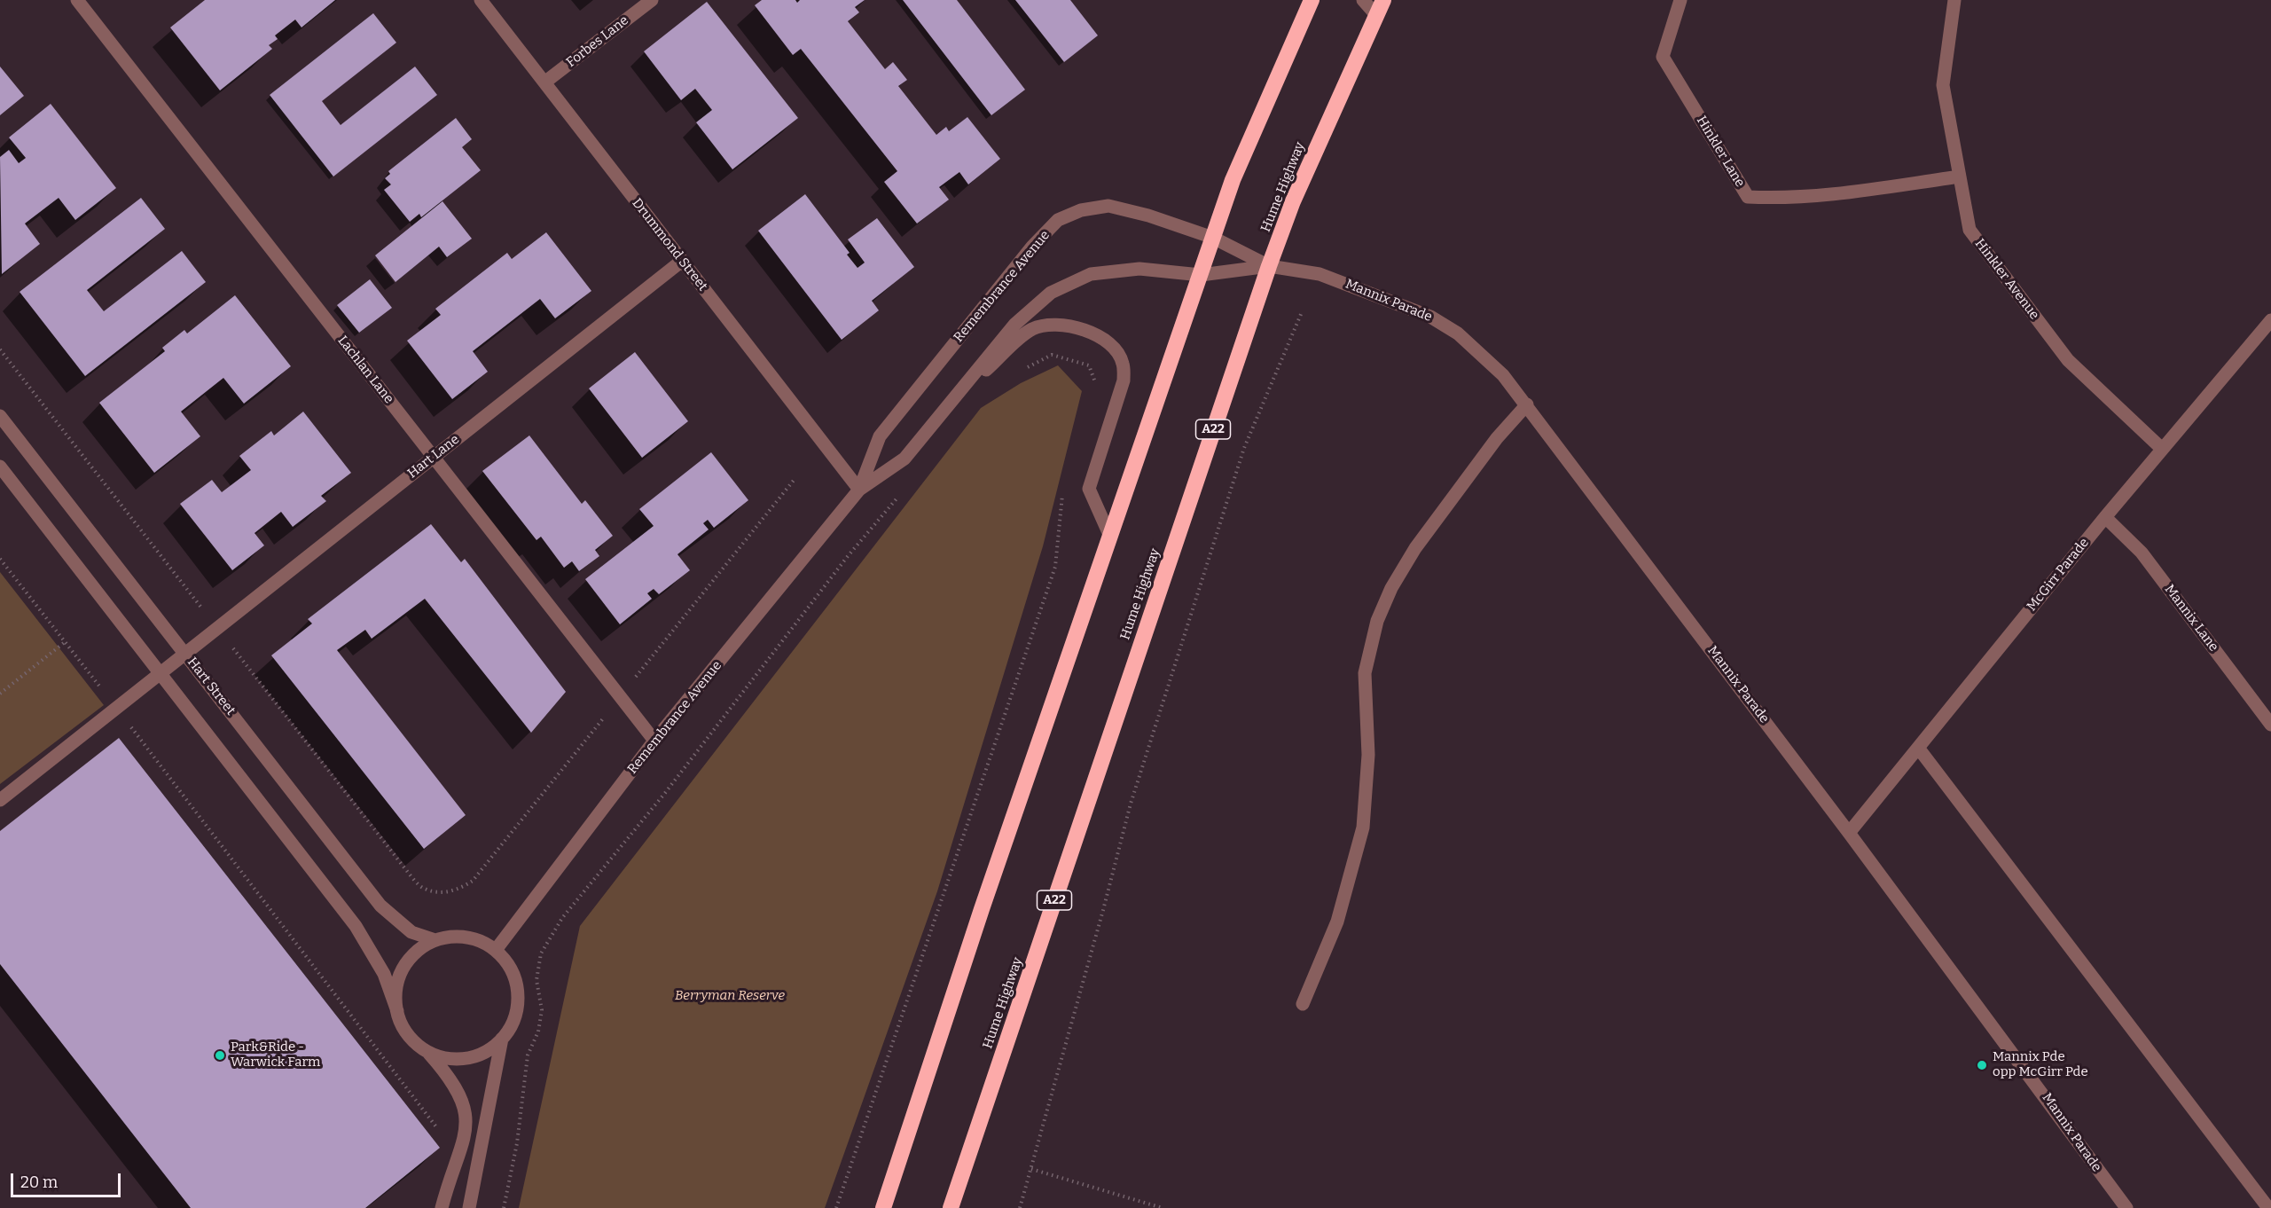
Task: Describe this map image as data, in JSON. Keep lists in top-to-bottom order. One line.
{"streets":{"highway":["Hume Highway","A22"],"street":["Forbes Lane","Hinkler Lane","Drummond Street","Hinkler Avenue","Remembrance Avenue","Mannix Parade","Lachlan Lane","Hart Lane","McGirr Parade","Mannix Lane","Hart Street"]},"crossings":[["Forbes Lane","Drummond Street"],["Hinkler Lane","Hinkler Avenue"],["Hume Highway","Mannix Parade"],["Drummond Street","Remembrance Avenue"],["Drummond Street","Hart Lane"],["Hinkler Avenue","McGirr Parade"],["Remembrance Avenue","Mannix Parade"],["Remembrance Avenue","Lachlan Lane"],["Remembrance Avenue","Hart Street"],["Mannix Parade","McGirr Parade"],["Lachlan Lane","Hart Lane"],["Hart Lane","Hart Street"],["McGirr Parade","Mannix Lane"]],"parks":["Berryman Reserve"],"places":["Park&Ride - Warwick Farm","Mannix Pde opp McGirr Pde"],"scale_bar":"20 m"}
